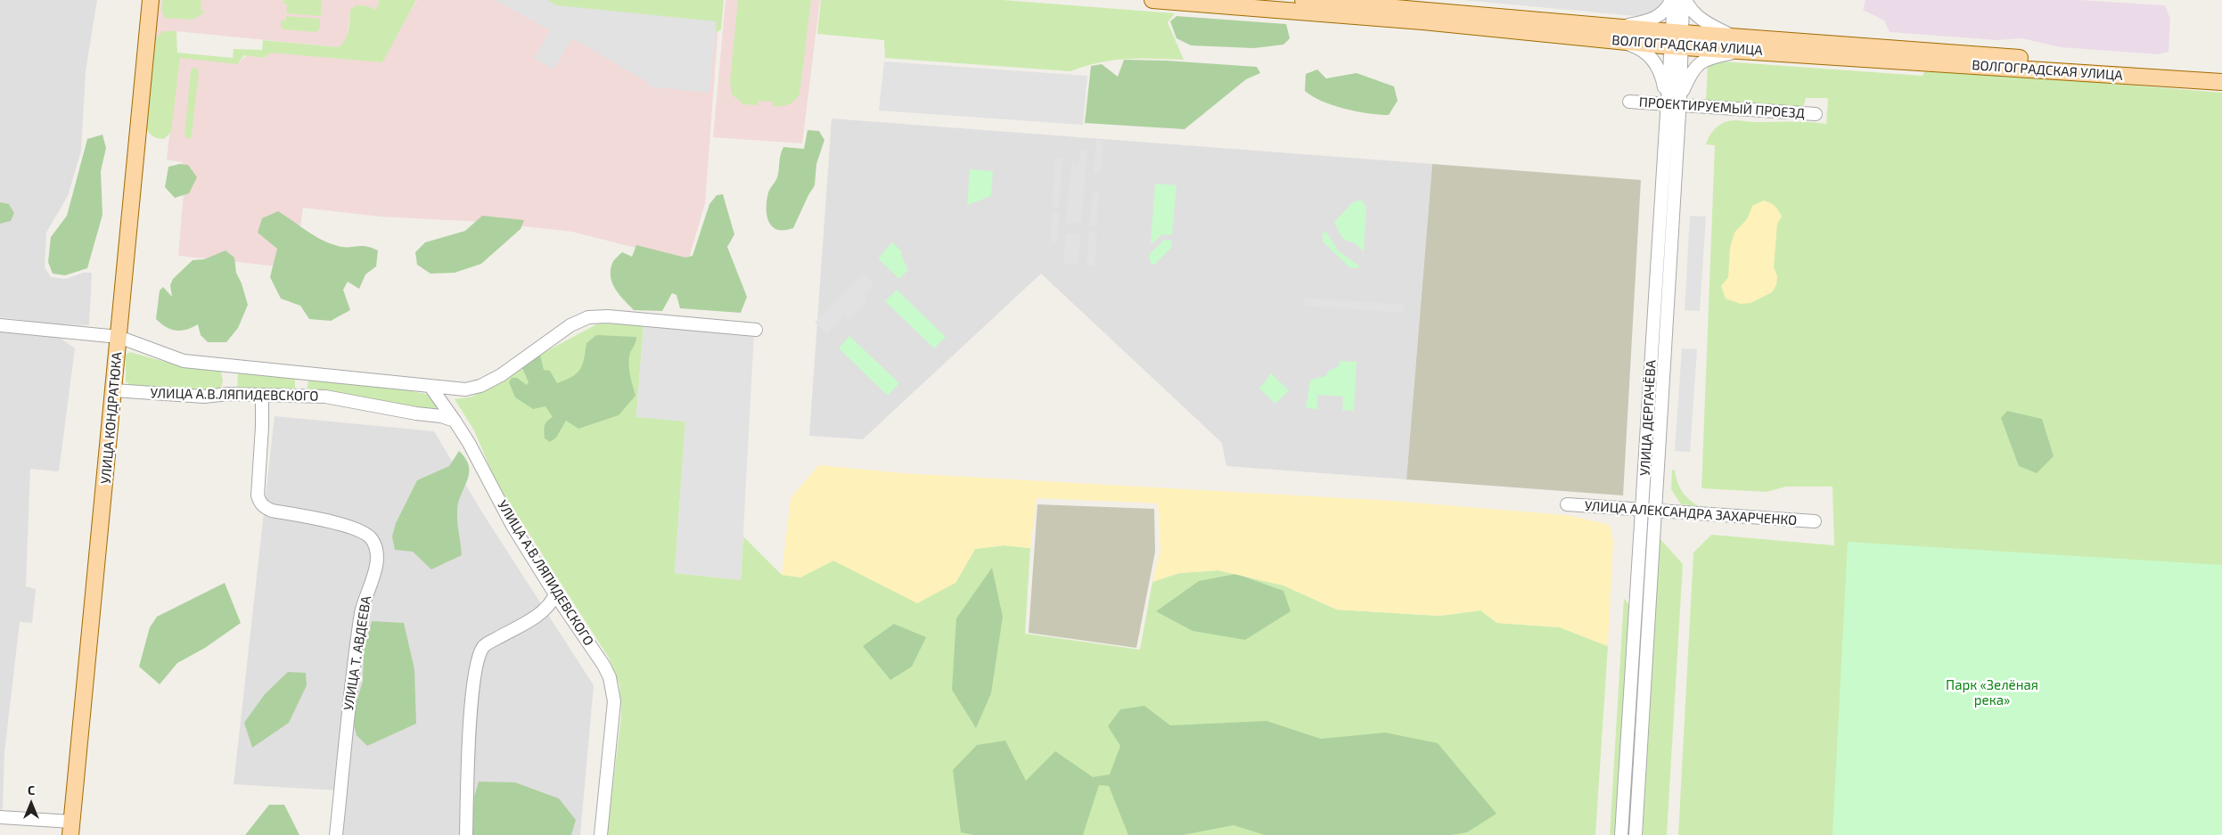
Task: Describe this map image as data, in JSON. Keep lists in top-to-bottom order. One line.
{"streets":{"main road":["ВОЛГОГРАДСКАЯ УЛИЦА","УЛИЦА КОНДРАТЮКА"],"street":["ПРОЕКТИРУЕМЫЙ ПРОЕЗД","УЛИЦА А.В.ЛЯПИДЕВСКОГО","УЛИЦА ДЕРГАЧЁВА","УЛИЦА АЛЕКСАНДРА ЗАХАРЧЕНКО","УЛИЦА Т. АВДЕЕВА"]},"crossings":[["ВОЛГОГРАДСКАЯ УЛИЦА","УЛИЦА ДЕРГАЧЁВА"],["ПРОЕКТИРУЕМЫЙ ПРОЕЗД","УЛИЦА ДЕРГАЧЁВА"],["УЛИЦА А.В.ЛЯПИДЕВСКОГО","УЛИЦА КОНДРАТЮКА"],["УЛИЦА А.В.ЛЯПИДЕВСКОГО","УЛИЦА Т. АВДЕЕВА"],["УЛИЦА ДЕРГАЧЁВА","УЛИЦА АЛЕКСАНДРА ЗАХАРЧЕНКО"]],"parks":["Парк «Зелёная река»"],"north":"top"}
